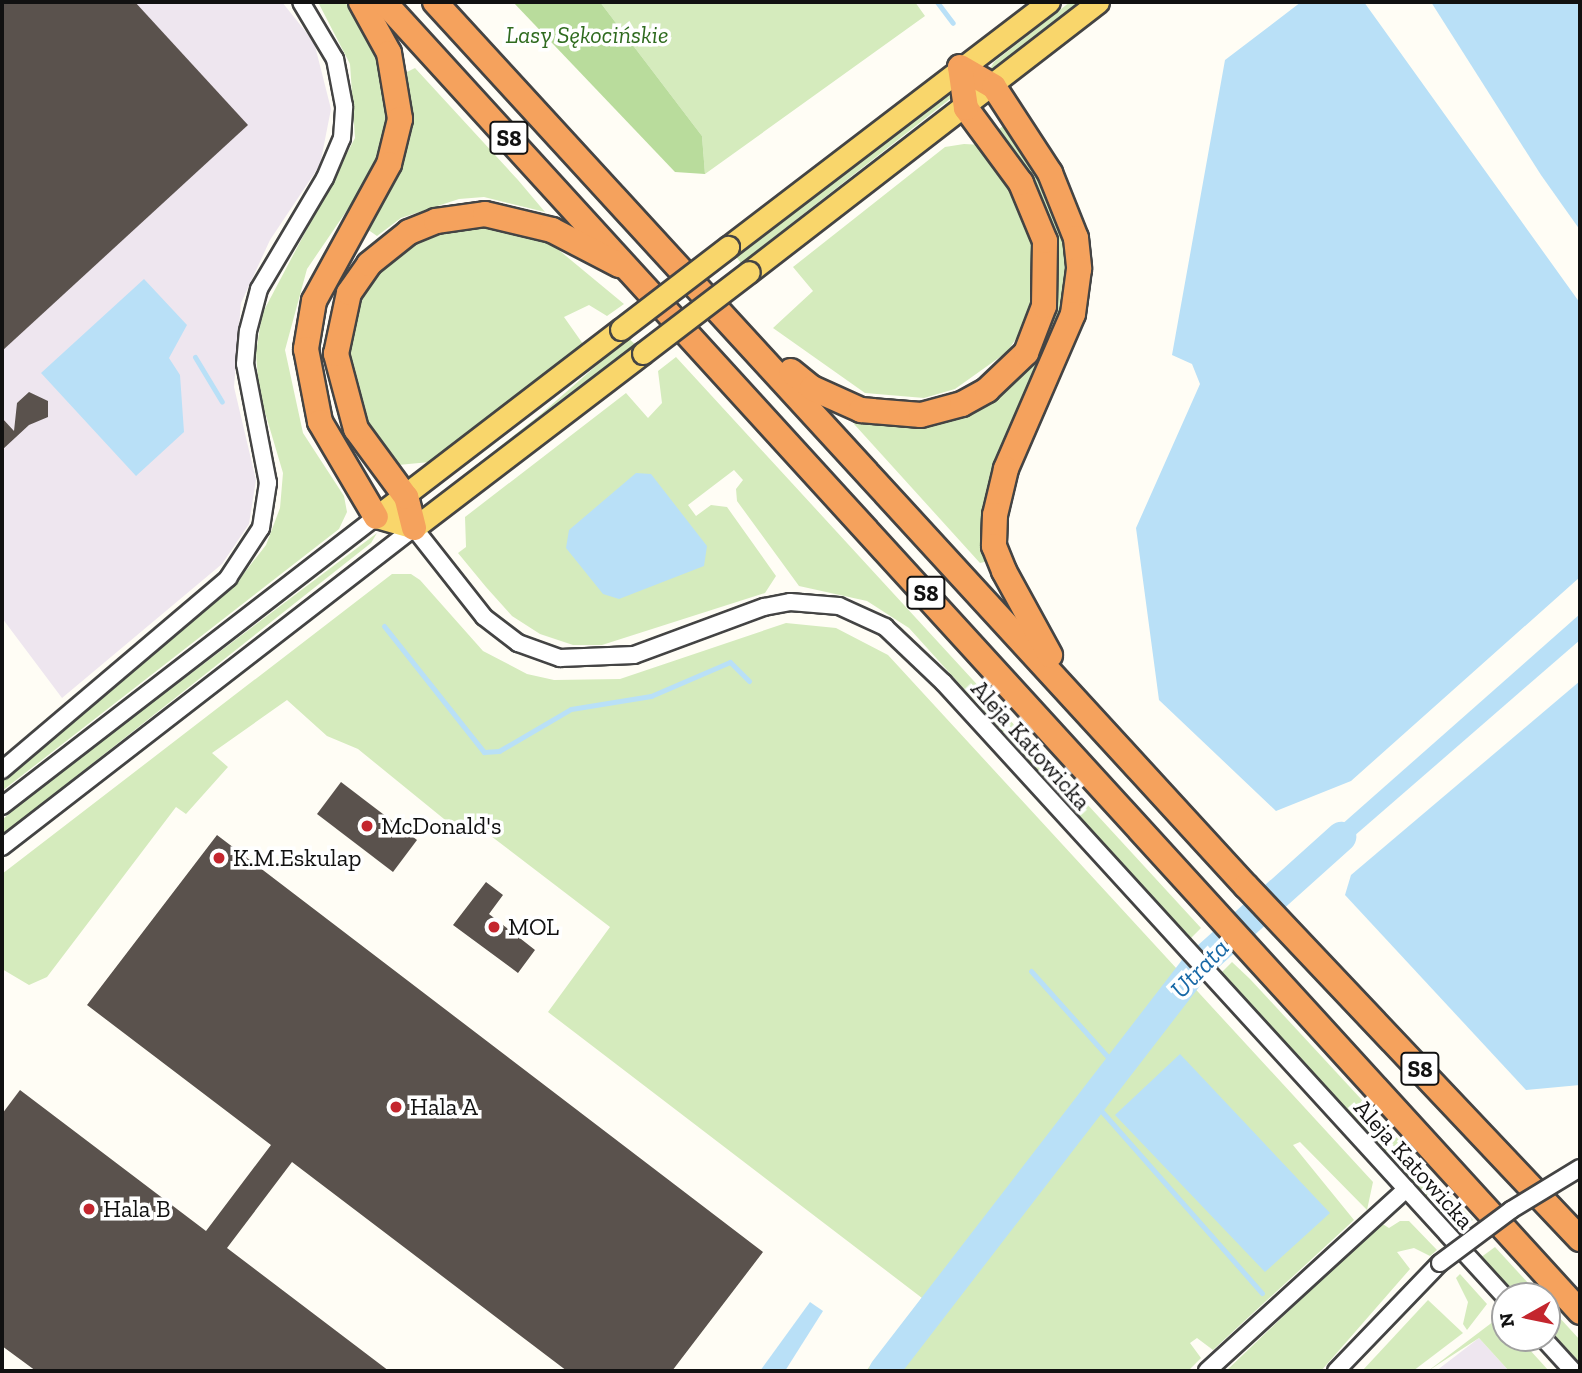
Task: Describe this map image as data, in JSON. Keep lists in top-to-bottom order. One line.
{"streets":{"highway":["S8"],"street":["Aleja Katowicka"]},"water":["Utrata"],"parks":["Lasy Sękocińskie"],"places":["McDonald's","K.M.Eskulap","MOL","Hala A","Hala B"],"north":"left"}
